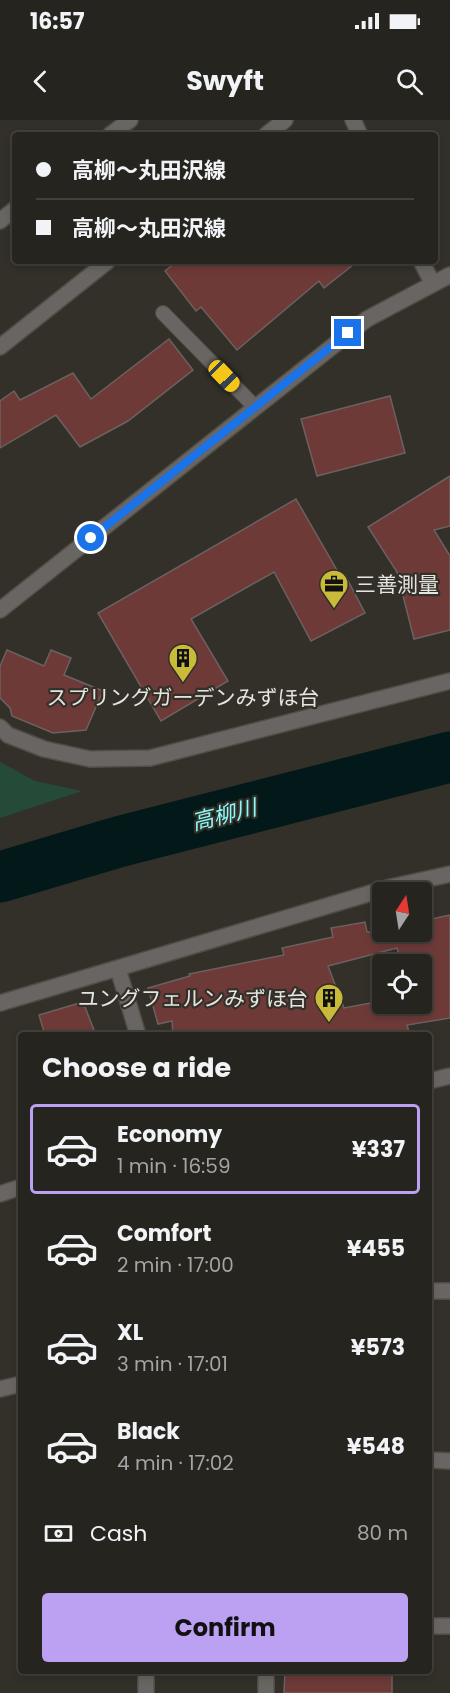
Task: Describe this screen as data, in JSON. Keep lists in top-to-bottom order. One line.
{"water":["高柳川"],"places":{"office":["三善測量"],"building":["スプリングガーデンみずほ台","ユングフェルンみずほ台"]},"north":"top","page":{"status":"16:57","header":"Swyft","banner":["高柳～丸田沢線","高柳～丸田沢線"],"heading":"Choose a ride","list":[{"name":"Economy","note":"1 min · 16:59","value":"¥337"},{"name":"Comfort","note":"2 min · 17:00","value":"¥455"},{"name":"XL","note":"3 min · 17:01","value":"¥573"},{"name":"Black","note":"4 min · 17:02","value":"¥548"}],"pay":["Cash","80 m"],"buttons":"Confirm"}}
